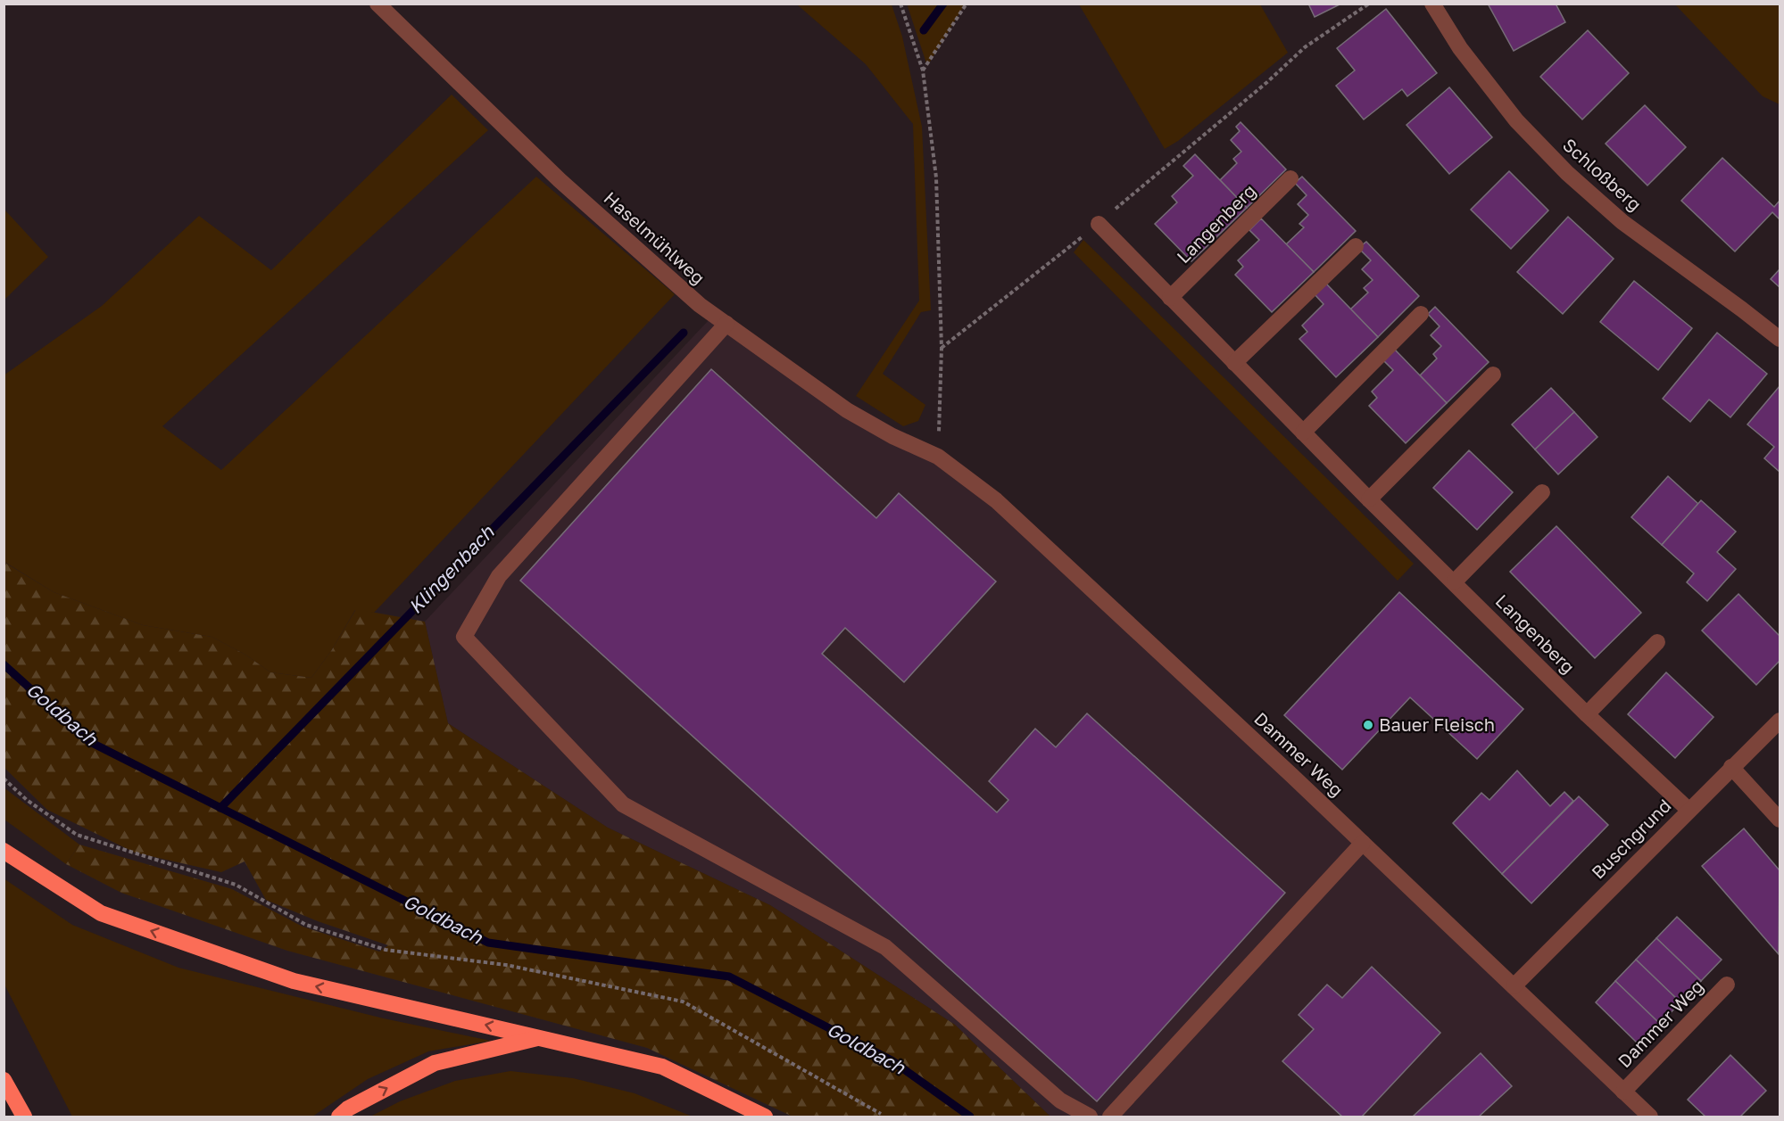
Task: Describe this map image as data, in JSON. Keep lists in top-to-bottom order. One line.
{"streets":{"street":["Schloßberg","Langenberg","Haselmühlweg","Dammer Weg","Buschgrund"]},"crossings":[["Langenberg","Buschgrund"],["Haselmühlweg","Dammer Weg"],["Dammer Weg","Buschgrund"]],"water":["Klingenbach","Goldbach"],"places":["Bauer Fleisch"]}
